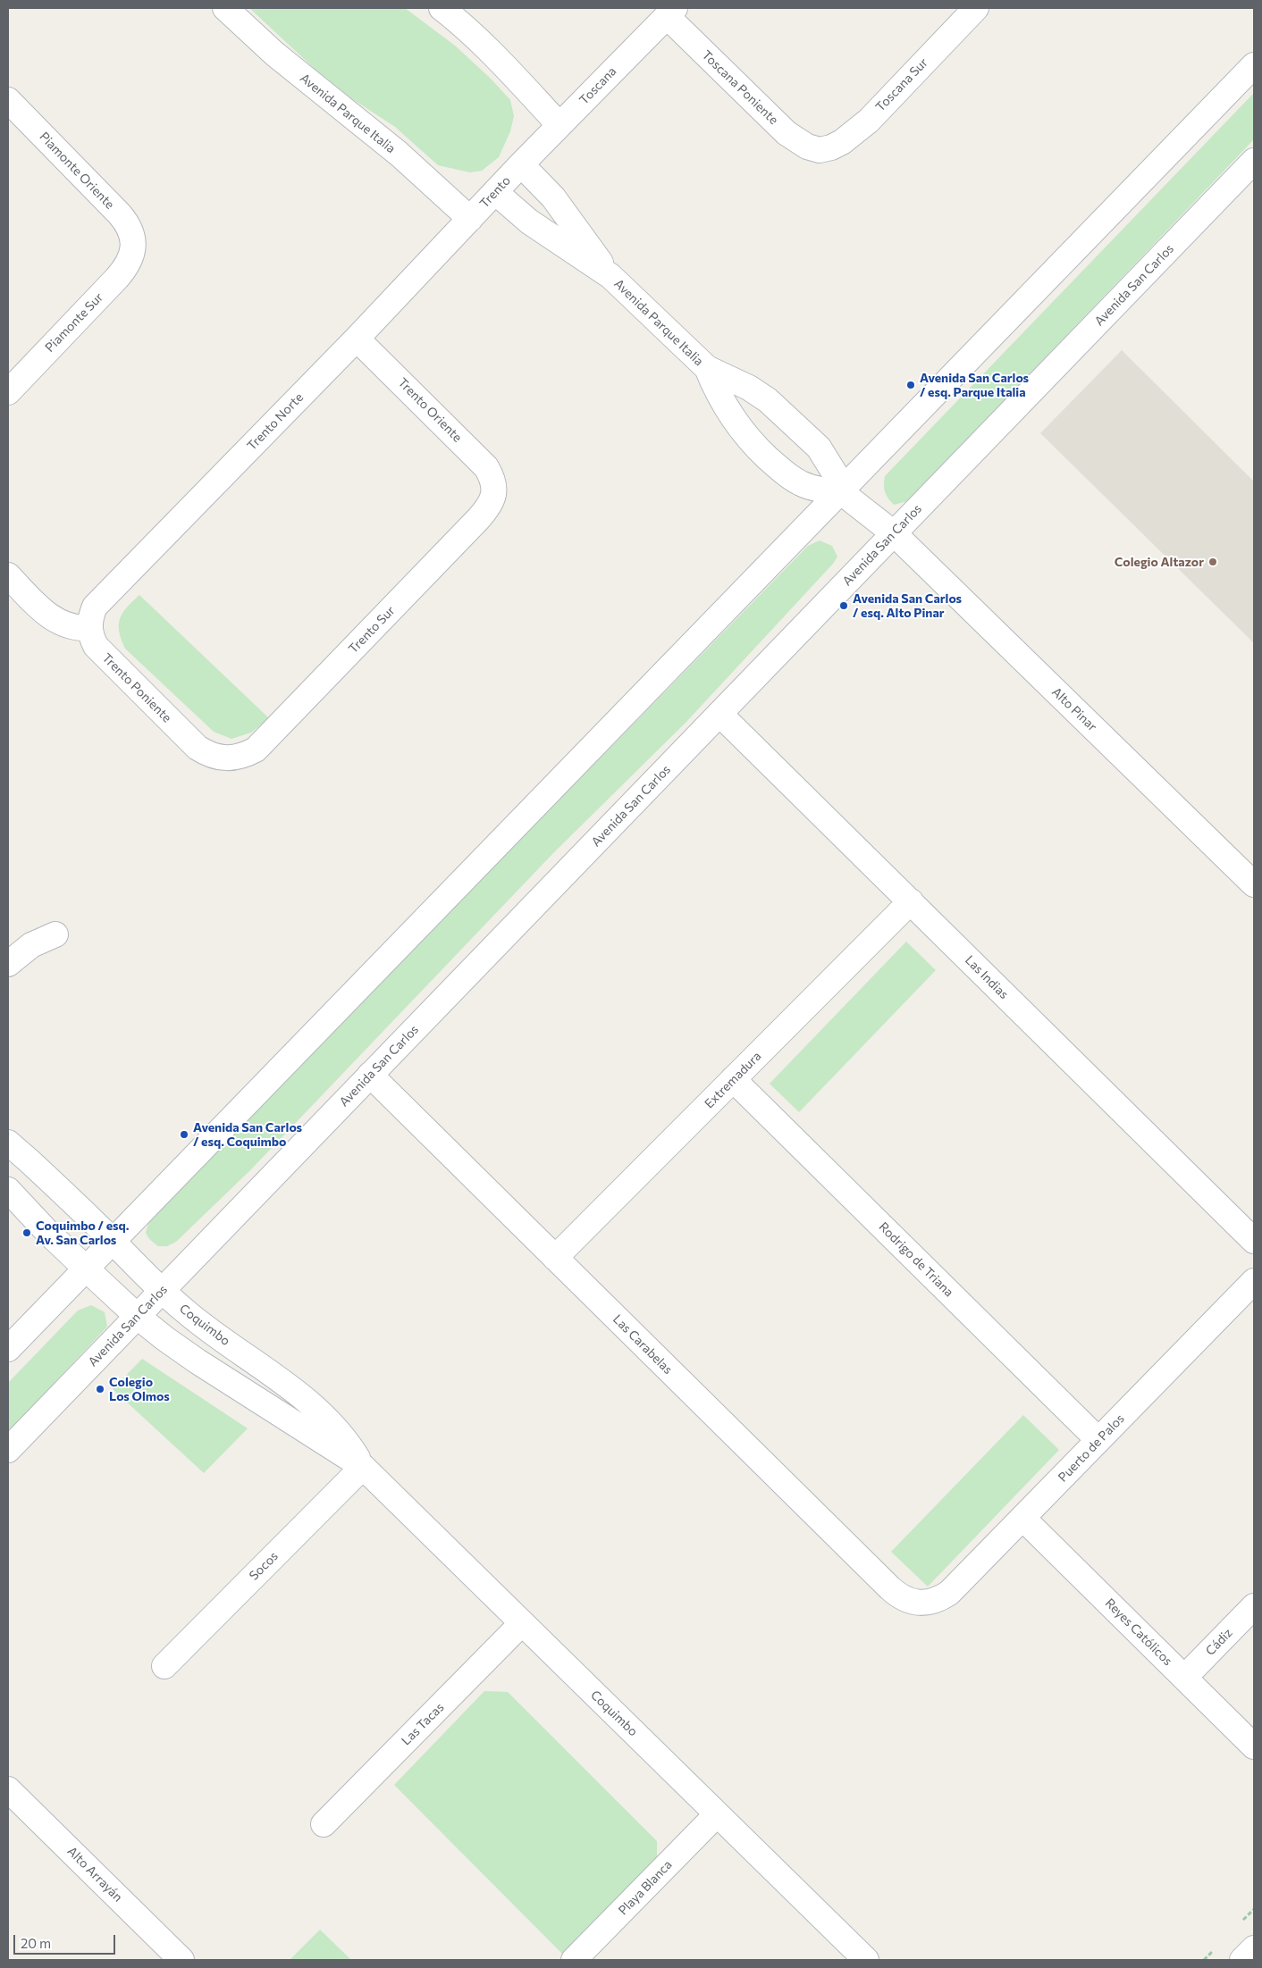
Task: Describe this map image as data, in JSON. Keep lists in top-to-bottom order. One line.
{"streets":{"street":["Toscana Sur","Toscana","Toscana Poniente","Avenida Parque Italia","Piamonte Oriente","Trento","Avenida San Carlos","Piamonte Sur","Trento Oriente","Trento Norte","Trento Sur","Trento Poniente","Alto Pinar","Las Indias","Extremadura","Rodrigo de Triana","Coquimbo","Las Carabelas","Puerto de Palos","Socos","Reyes Católicos","Cádiz","Las Tacas","Alto Arrayán","Playa Blanca"]},"crossings":[["Toscana Sur","Toscana Poniente"],["Toscana","Toscana Poniente"],["Toscana","Avenida Parque Italia"],["Toscana","Trento"],["Avenida Parque Italia","Trento"],["Avenida Parque Italia","Trento Norte"],["Piamonte Oriente","Piamonte Sur"],["Trento","Trento Norte"],["Avenida San Carlos","Alto Pinar"],["Avenida San Carlos","Las Indias"],["Avenida San Carlos","Coquimbo"],["Avenida San Carlos","Las Carabelas"],["Trento Oriente","Trento Norte"],["Trento Oriente","Trento Sur"],["Trento Norte","Trento Poniente"],["Trento Sur","Trento Poniente"],["Las Indias","Extremadura"],["Extremadura","Rodrigo de Triana"],["Extremadura","Las Carabelas"],["Rodrigo de Triana","Puerto de Palos"],["Coquimbo","Socos"],["Coquimbo","Las Tacas"],["Coquimbo","Playa Blanca"],["Las Carabelas","Puerto de Palos"],["Puerto de Palos","Reyes Católicos"],["Reyes Católicos","Cádiz"]],"places":["Avenida San Carlos / esq. Parque Italia","Colegio Altazor","Avenida San Carlos / esq. Alto Pinar","Avenida San Carlos / esq. Coquimbo","Coquimbo / esq. Av. San Carlos","Colegio Los Olmos"],"scale_bar":"20 m"}
